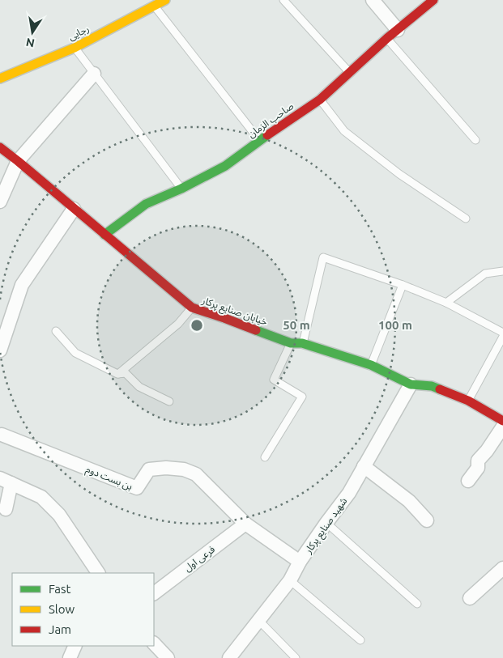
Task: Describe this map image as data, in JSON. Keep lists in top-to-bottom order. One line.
{"streets":{"street":["رجایی","صاحب الزمان","خیابان صنایع پرکار","بن بست دوم","شهید صنایع پرکار","فرعی اول"]},"crossings":[["صاحب الزمان","خیابان صنایع پرکار"],["خیابان صنایع پرکار","شهید صنایع پرکار"],["بن بست دوم","شهید صنایع پرکار"],["بن بست دوم","فرعی اول"]],"legend":["Fast","Slow","Jam"],"north":"bottom","rings":["50 m","100 m"]}
